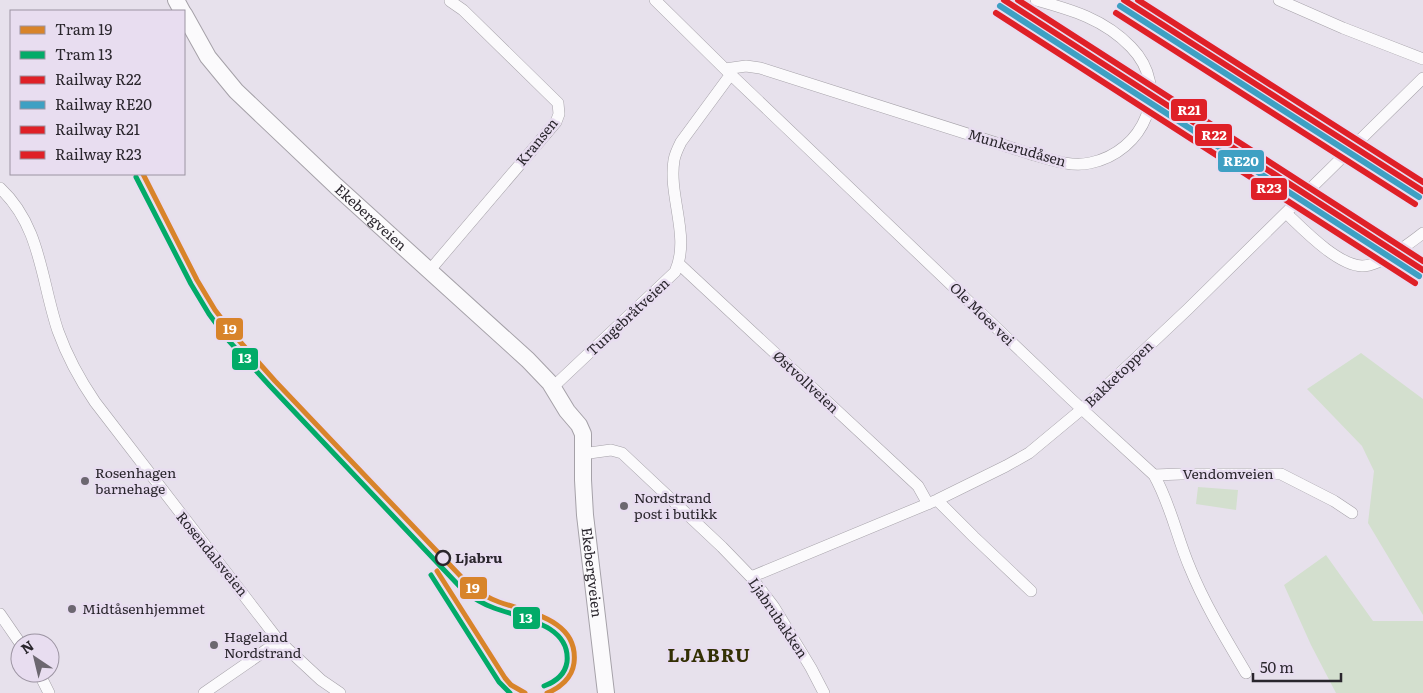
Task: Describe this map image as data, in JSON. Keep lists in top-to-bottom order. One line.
{"streets":{"main road":["Ekebergveien"],"street":["Kransen","Munkerudåsen","Ole Moes vei","Tungebråtveien","Bakketoppen","Østvollveien","Vendomveien","Rosendalsveien","Ljabrubakken"]},"crossings":[["Kransen","Ekebergveien"],["Munkerudåsen","Ole Moes vei"],["Ekebergveien","Tungebråtveien"],["Ekebergveien","Ljabrubakken"],["Ole Moes vei","Bakketoppen"],["Ole Moes vei","Vendomveien"],["Tungebråtveien","Østvollveien"],["Bakketoppen","Østvollveien"],["Bakketoppen","Ljabrubakken"]],"districts":["LJABRU"],"places":["Rosenhagen barnehage","Nordstrand post i butikk","Ljabru","Midtåsenhjemmet","Hageland Nordstrand"],"lines":["rail line R22","rail line R21","rail line RE20","rail line R23","tram line 19","tram line 13"],"legend":["Tram 19","Tram 13","Railway R22","Railway RE20","Railway R21","Railway R23"],"scale_bar":"50 m","north":"top left"}
